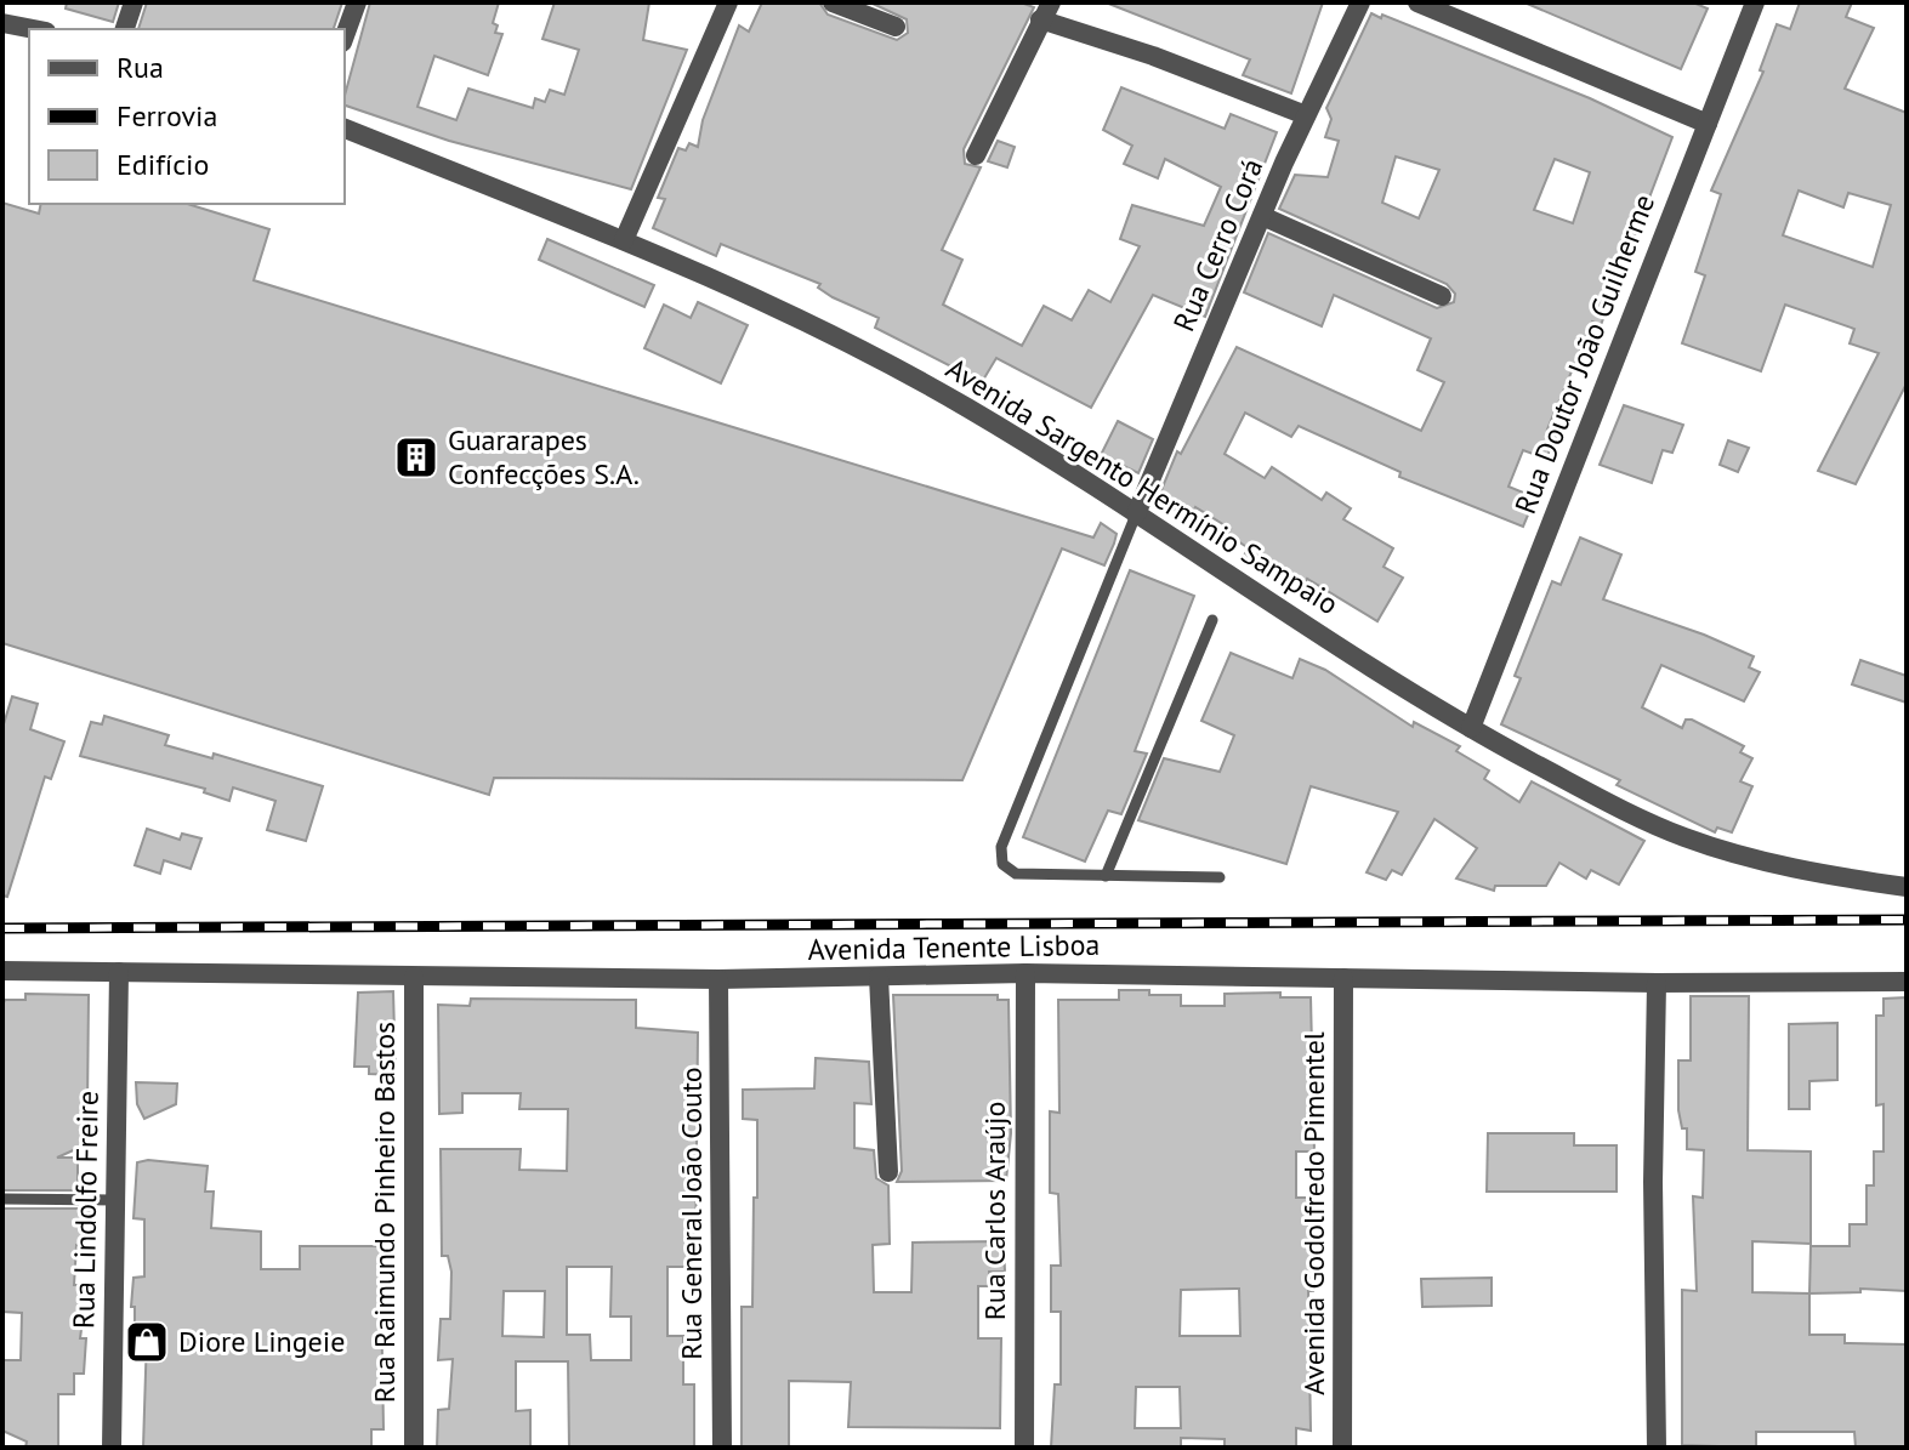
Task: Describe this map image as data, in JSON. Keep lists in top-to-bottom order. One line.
{"streets":{"street":["Rua Cerro Corá","Rua Doutor João Guilherme","Avenida Sargento Hermínio Sampaio","Avenida Tenente Lisboa","Rua Lindolfo Freire","Rua Carlos Araújo","Rua Raimundo Pinheiro Bastos","Rua General João Couto","Avenida Godolfredo Pimentel"]},"crossings":[["Rua Cerro Corá","Avenida Sargento Hermínio Sampaio"],["Rua Doutor João Guilherme","Avenida Sargento Hermínio Sampaio"],["Avenida Tenente Lisboa","Rua Lindolfo Freire"],["Avenida Tenente Lisboa","Rua Carlos Araújo"],["Avenida Tenente Lisboa","Rua Raimundo Pinheiro Bastos"],["Avenida Tenente Lisboa","Rua General João Couto"],["Avenida Tenente Lisboa","Avenida Godolfredo Pimentel"]],"places":{"building":["Guararapes Confecções S.A."],"shop":["Diore Lingeie"]},"legend":["Rua","Ferrovia","Edifício"]}
